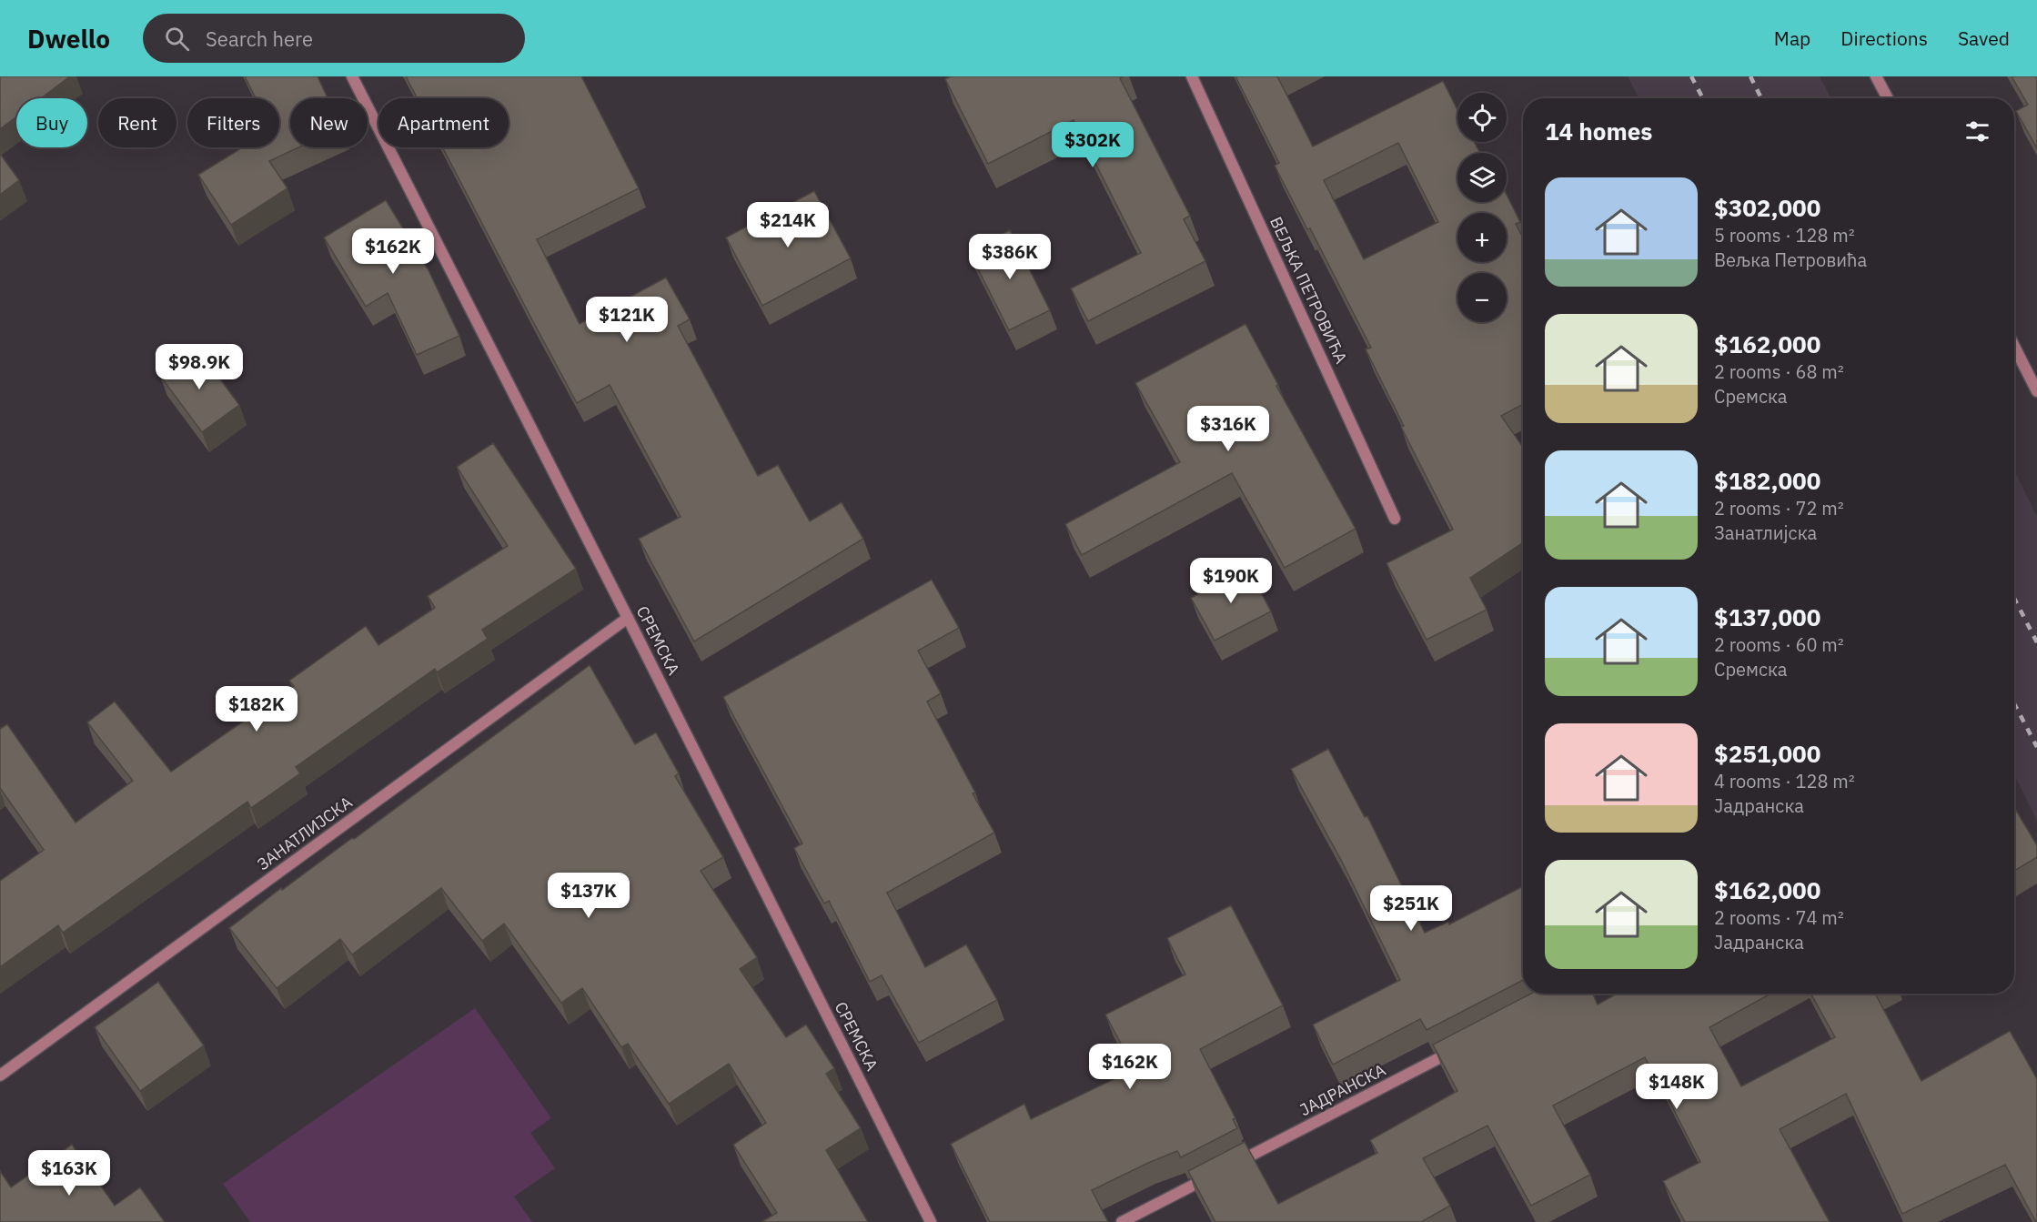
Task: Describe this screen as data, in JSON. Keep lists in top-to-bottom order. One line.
{"streets":{"street":["ВЕЉКА ПЕТРОВИЋА","СРЕМСКА","ЗАНАТЛИЈСКА","ЈАДРАНСКА"]},"crossings":[["СРЕМСКА","ЗАНАТЛИЈСКА"]],"page":{"header":"Dwello","search":"Search here","nav":["Map","Directions","Saved"],"map_buttons":["+","−"],"chip":["Buy","Rent","Filters","New","Apartment"],"heading":"14 homes","price":["$302K","$214K","$162K","$386K","$121K","$98.9K","$316K","$190K","$182K","$137K","$251K","$162K","$148K","$163K"],"list":[{"name":"$302,000","note":"5 rooms · 128 m² · Вељка Петровића"},{"name":"$162,000","note":"2 rooms · 68 m² · Сремска"},{"name":"$182,000","note":"2 rooms · 72 m² · Занатлијска"},{"name":"$137,000","note":"2 rooms · 60 m² · Сремска"},{"name":"$251,000","note":"4 rooms · 128 m² · Јадранска"},{"name":"$162,000","note":"2 rooms · 74 m² · Јадранска"}]}}
